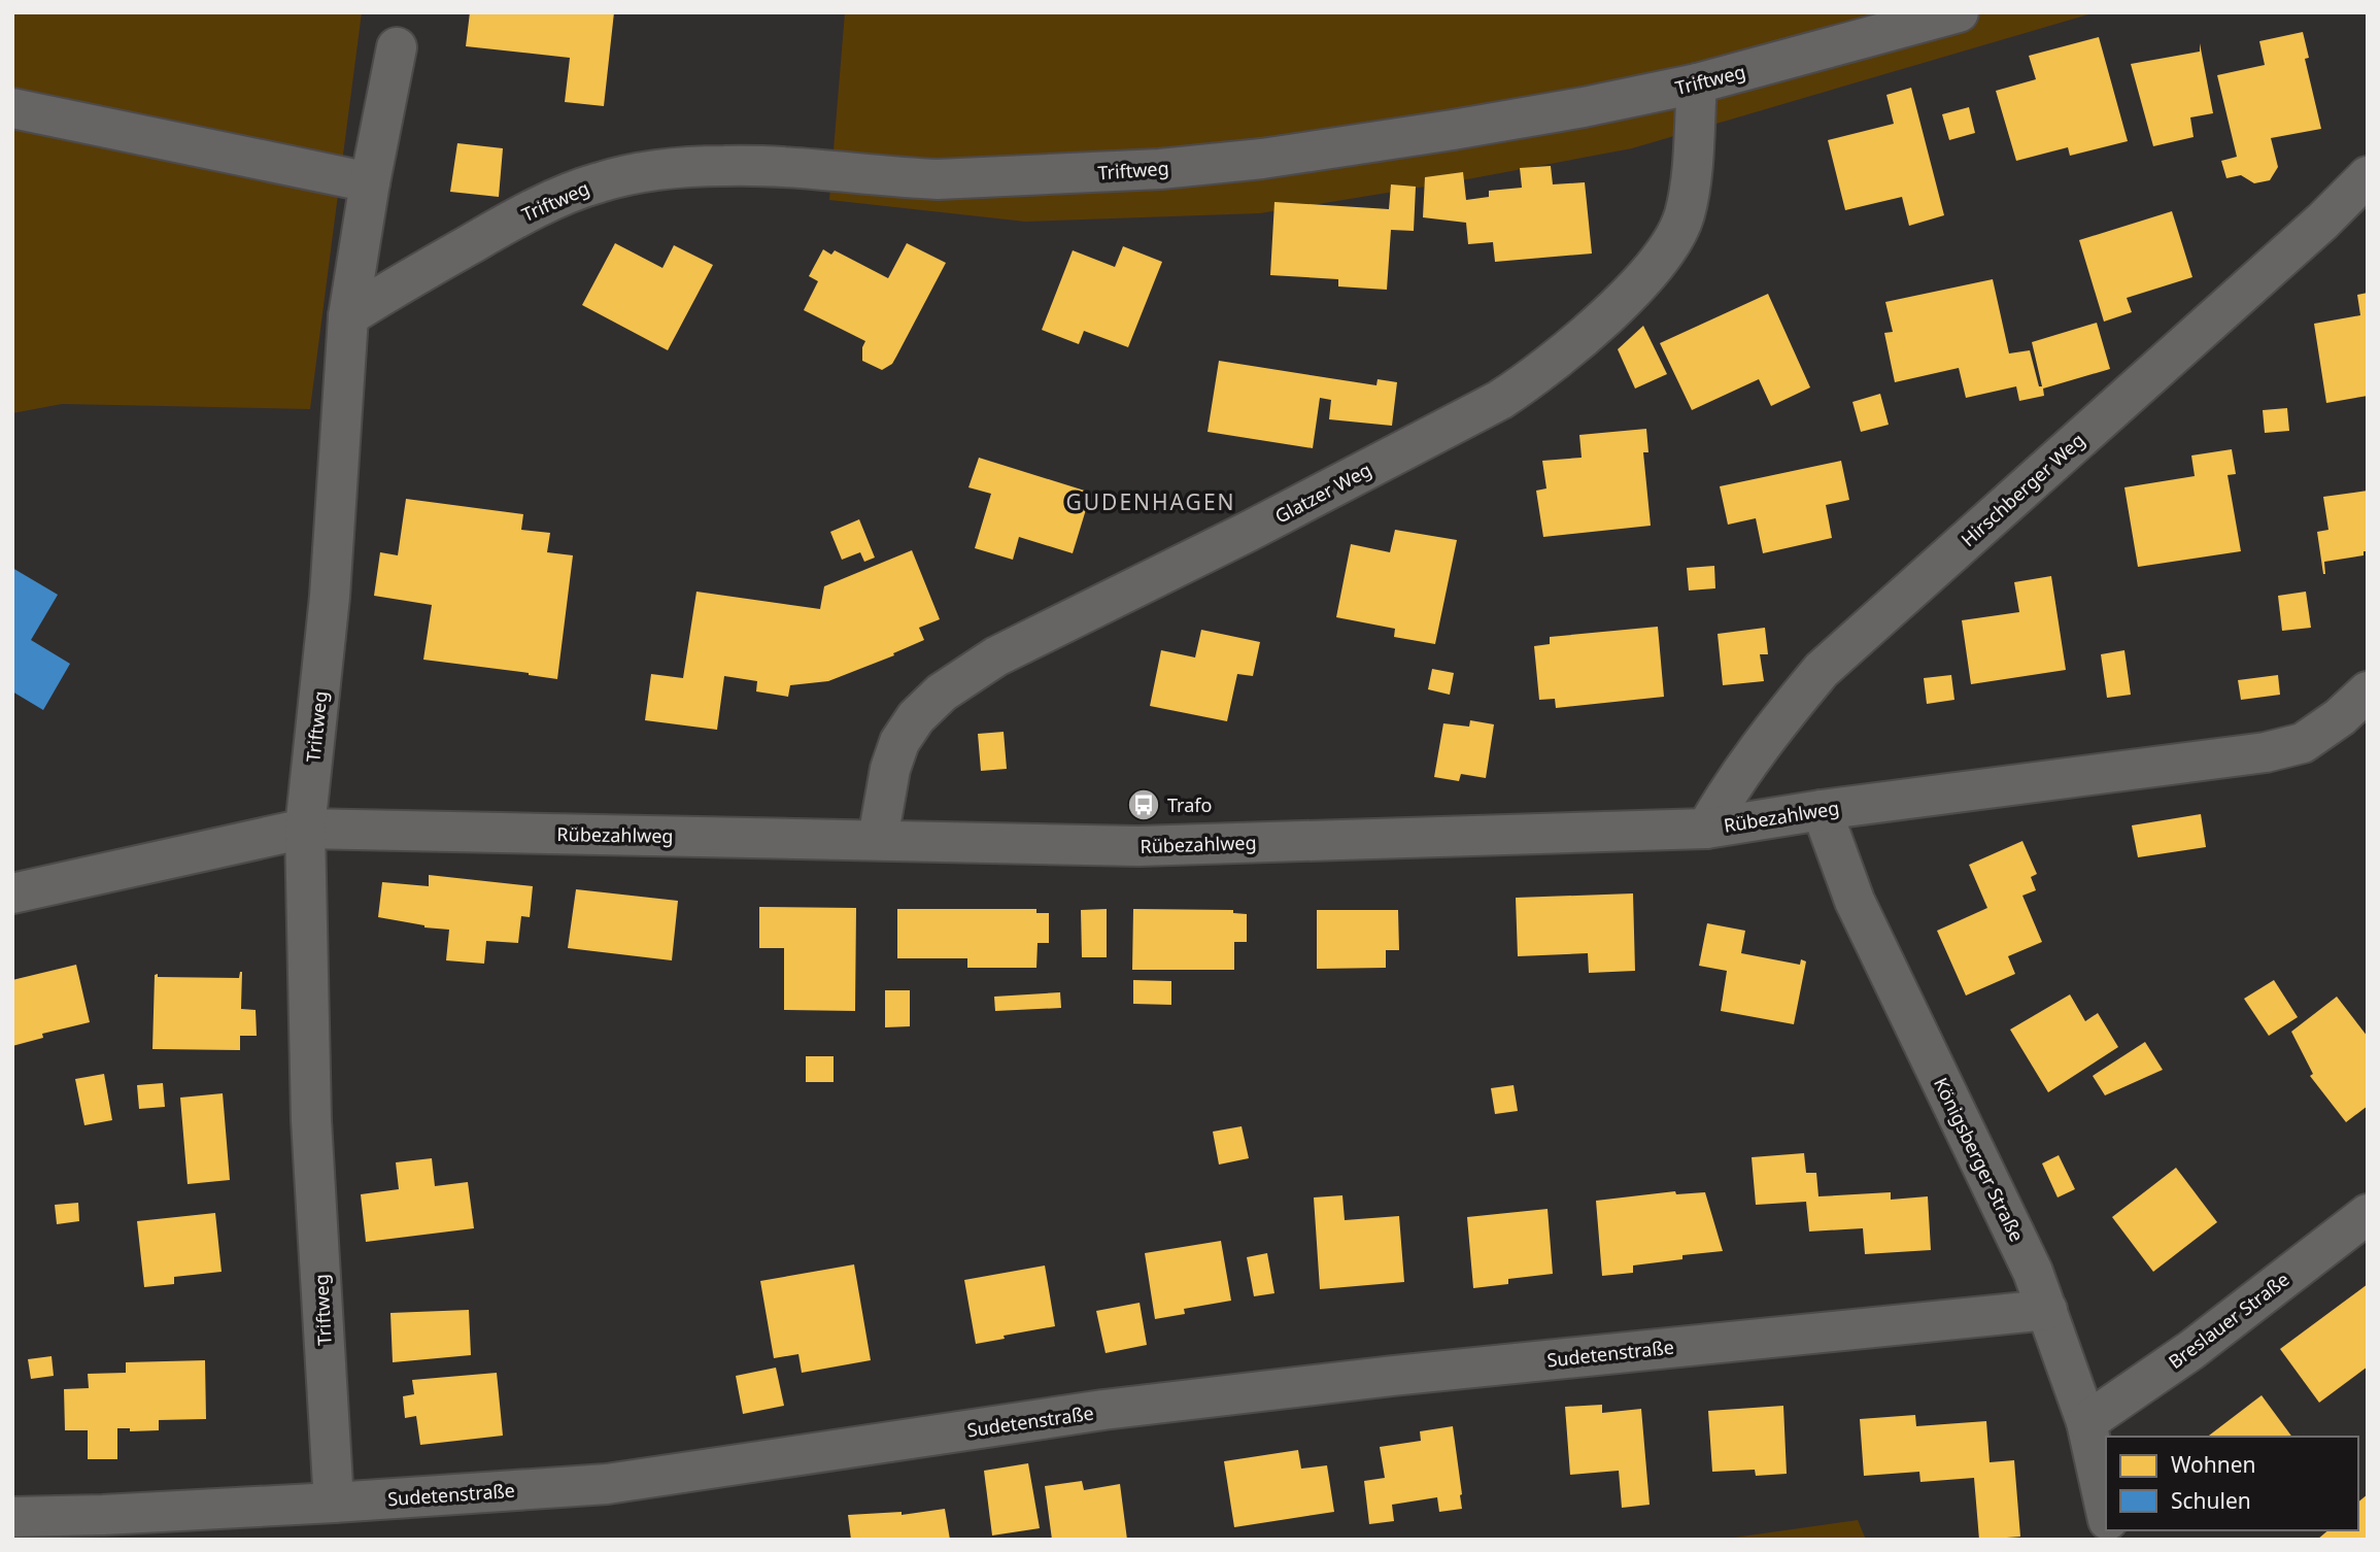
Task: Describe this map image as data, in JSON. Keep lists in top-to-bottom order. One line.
{"streets":{"street":["Triftweg","Hirschberger Weg","Glatzer Weg","Rübezahlweg","Königsberger Straße","Breslauer Straße","Sudetenstraße"]},"crossings":[["Triftweg","Glatzer Weg"],["Triftweg","Rübezahlweg"],["Triftweg","Sudetenstraße"],["Hirschberger Weg","Rübezahlweg"],["Glatzer Weg","Rübezahlweg"],["Rübezahlweg","Königsberger Straße"],["Königsberger Straße","Breslauer Straße"],["Königsberger Straße","Sudetenstraße"]],"districts":["GUDENHAGEN"],"places":{"bus stop":["Trafo"]},"legend":["Wohnen","Schulen"]}
